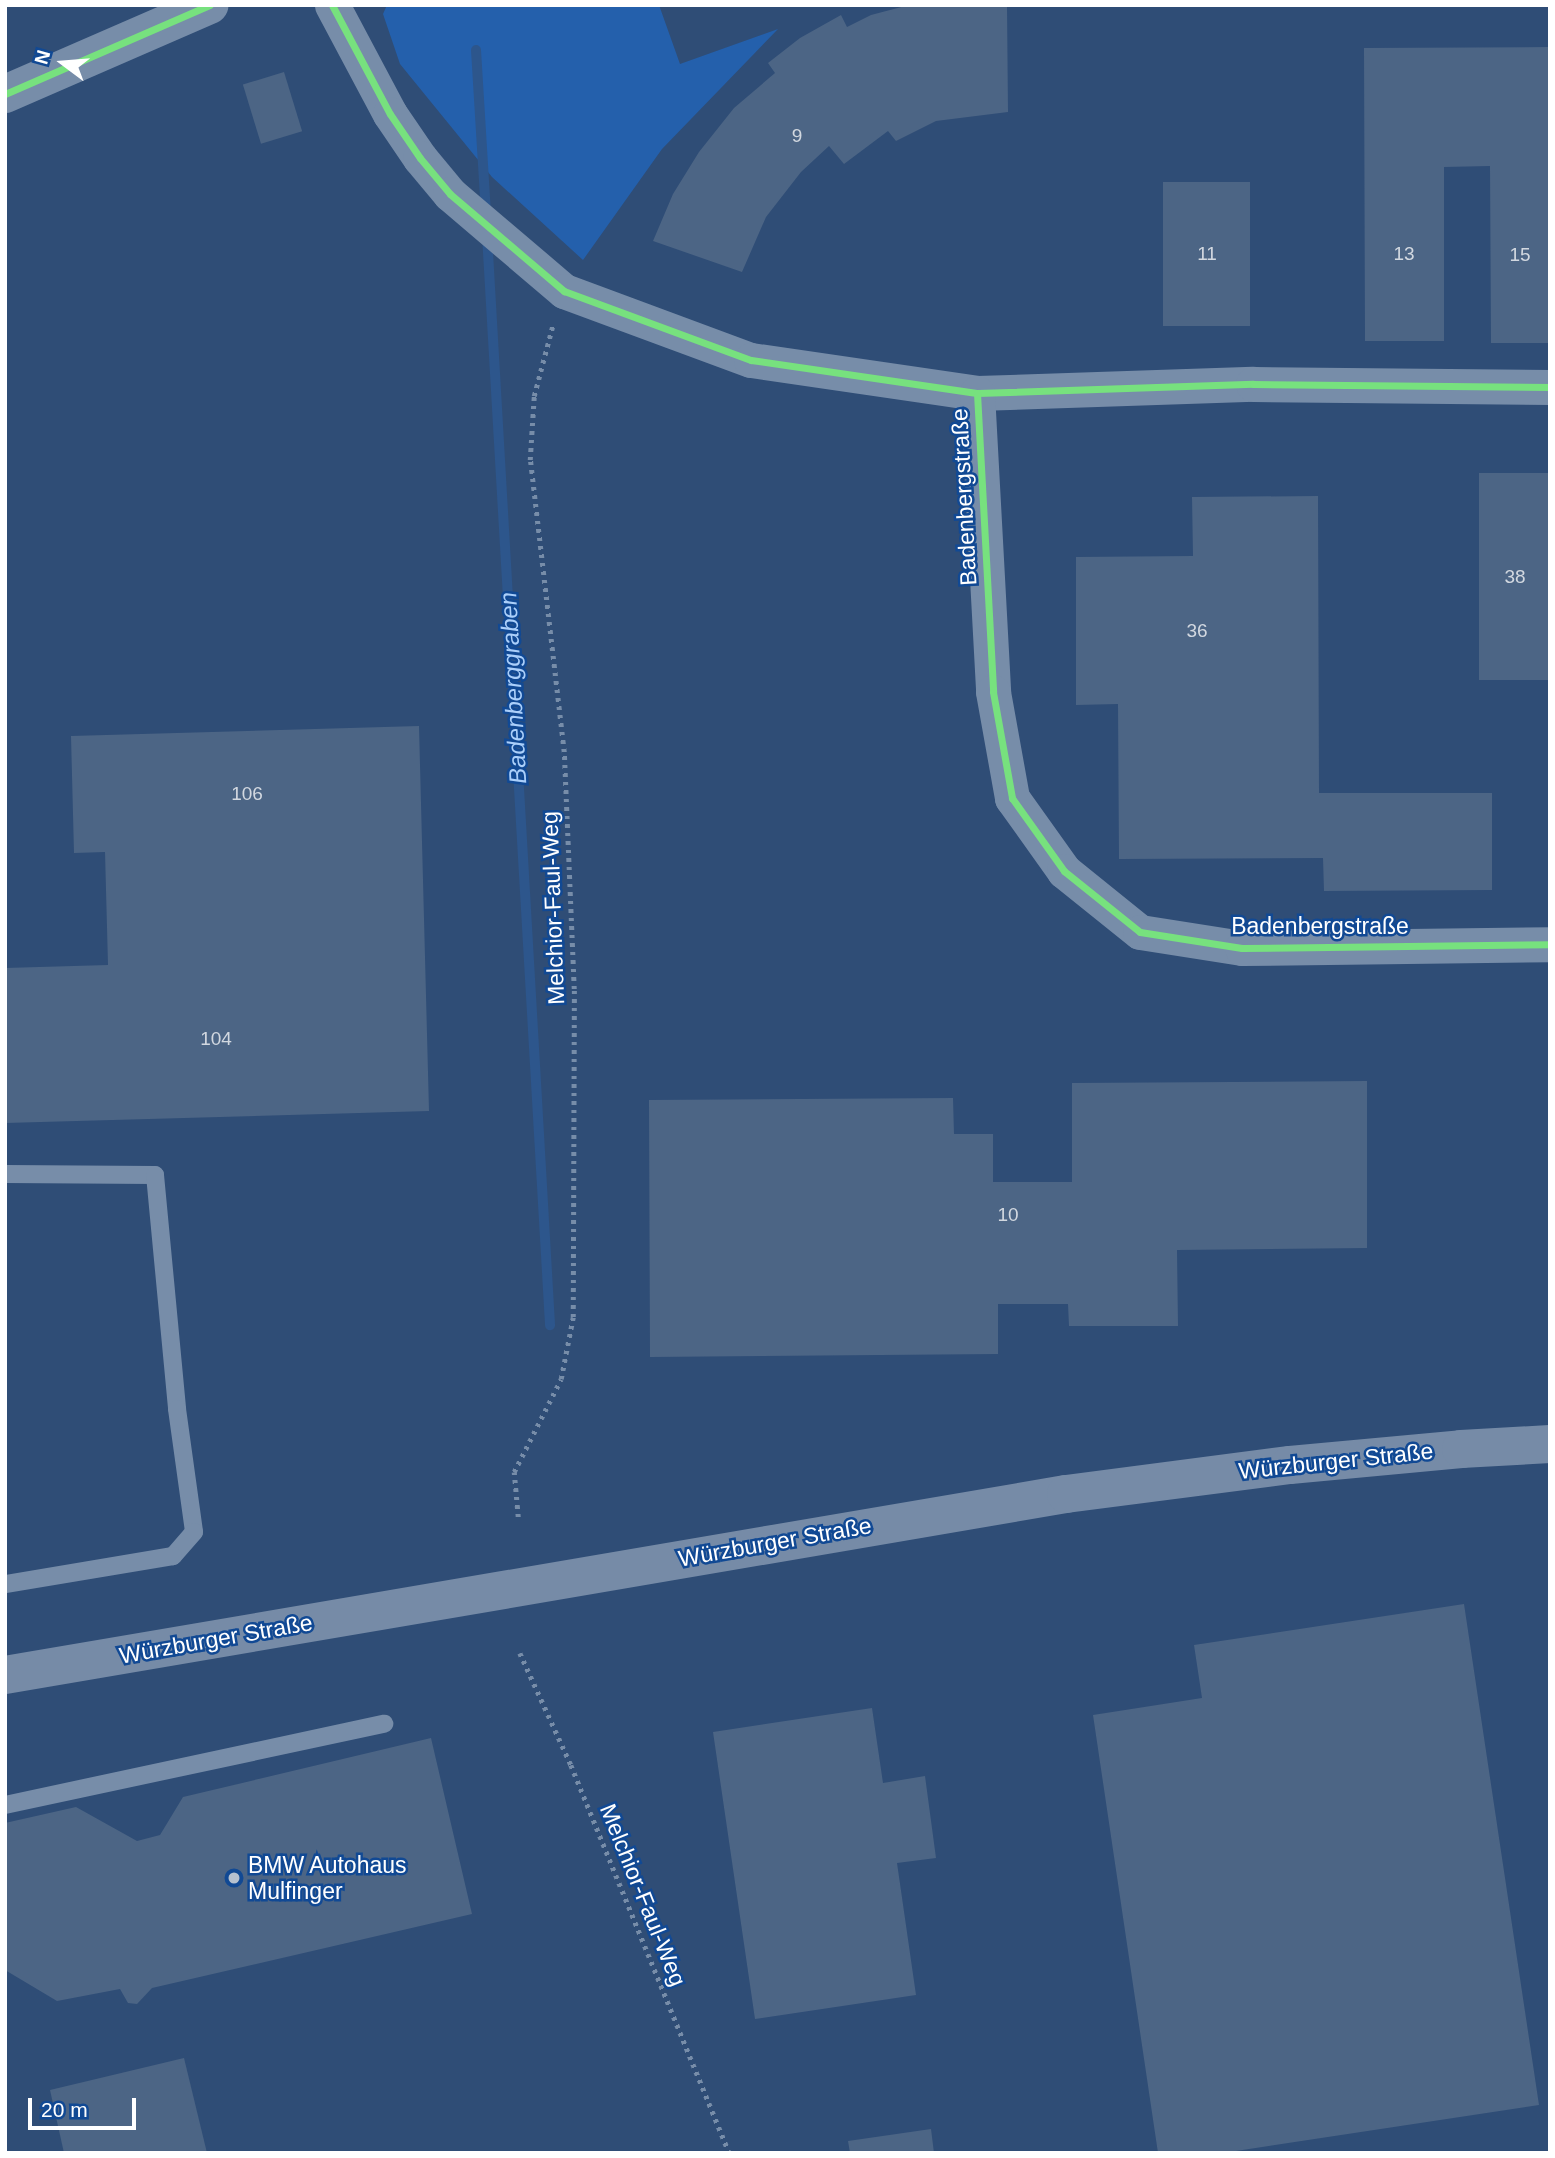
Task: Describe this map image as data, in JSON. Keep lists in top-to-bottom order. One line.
{"streets":{"main road":["Würzburger Straße"],"street":["Badenbergstraße"],"path":["Melchior-Faul-Weg"]},"crossings":[["Badenbergstraße","Melchior-Faul-Weg"]],"water":["Badenberggraben"],"places":["BMW Autohaus Mulfinger"],"house_numbers":["9","11","13","15","38","36","106","104","10"],"scale_bar":"20 m","north":"left"}
